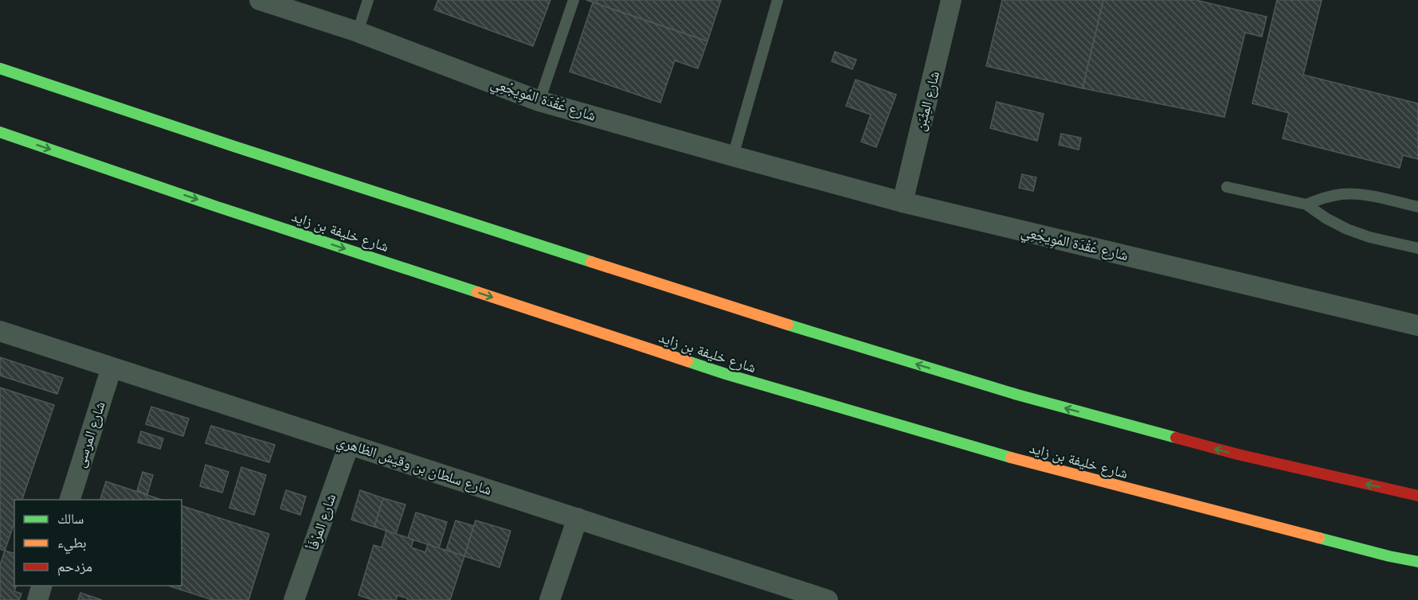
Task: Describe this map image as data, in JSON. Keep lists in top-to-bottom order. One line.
{"streets":{"highway":["شارع خليفة بن زايد"],"street":["شارع عُقْدَة المُوِيجْعِي","شارع المِثْبَن","شارع المرسى","شارع سلطان بن وقيش الظاهري","شارع المرْفَأ"]},"crossings":[["شارع عُقْدَة المُوِيجْعِي","شارع المِثْبَن"],["شارع المرسى","شارع سلطان بن وقيش الظاهري"],["شارع سلطان بن وقيش الظاهري","شارع المرْفَأ"]],"legend":["سالك","بطيء","مزدحم"]}
